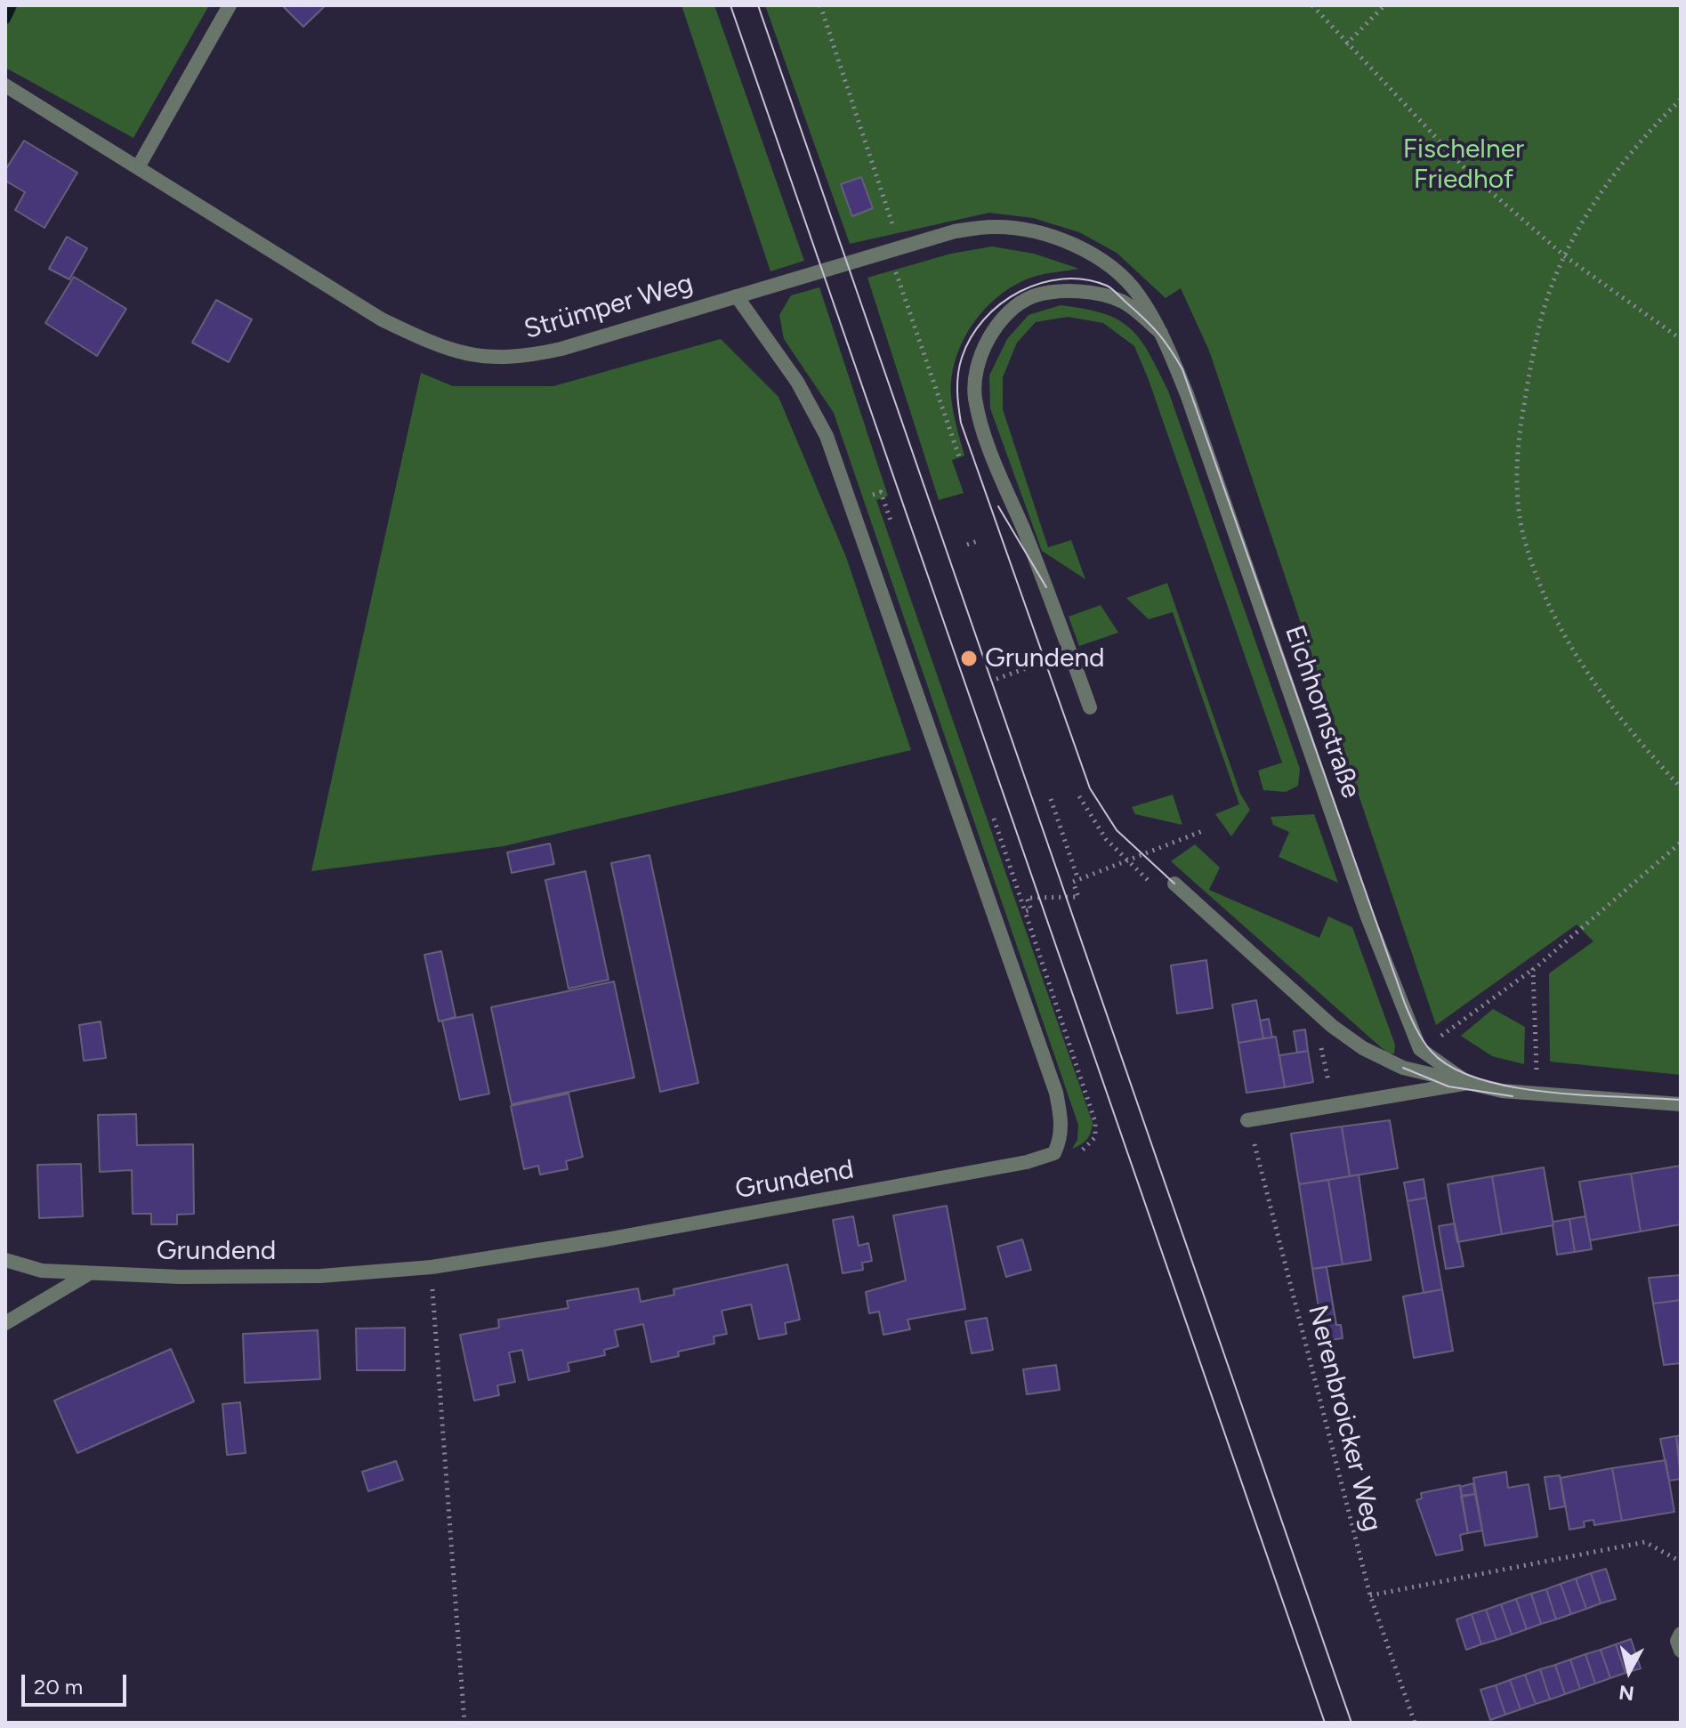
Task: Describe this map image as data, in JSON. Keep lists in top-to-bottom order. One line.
{"streets":{"street":["Strümper Weg","Eichhornstraße","Grundend"],"path":["Nerenbroicker Weg"]},"crossings":[["Strümper Weg","Eichhornstraße"]],"parks":["Fischelner Friedhof"],"places":["Grundend"],"scale_bar":"20 m","north":"bottom"}
